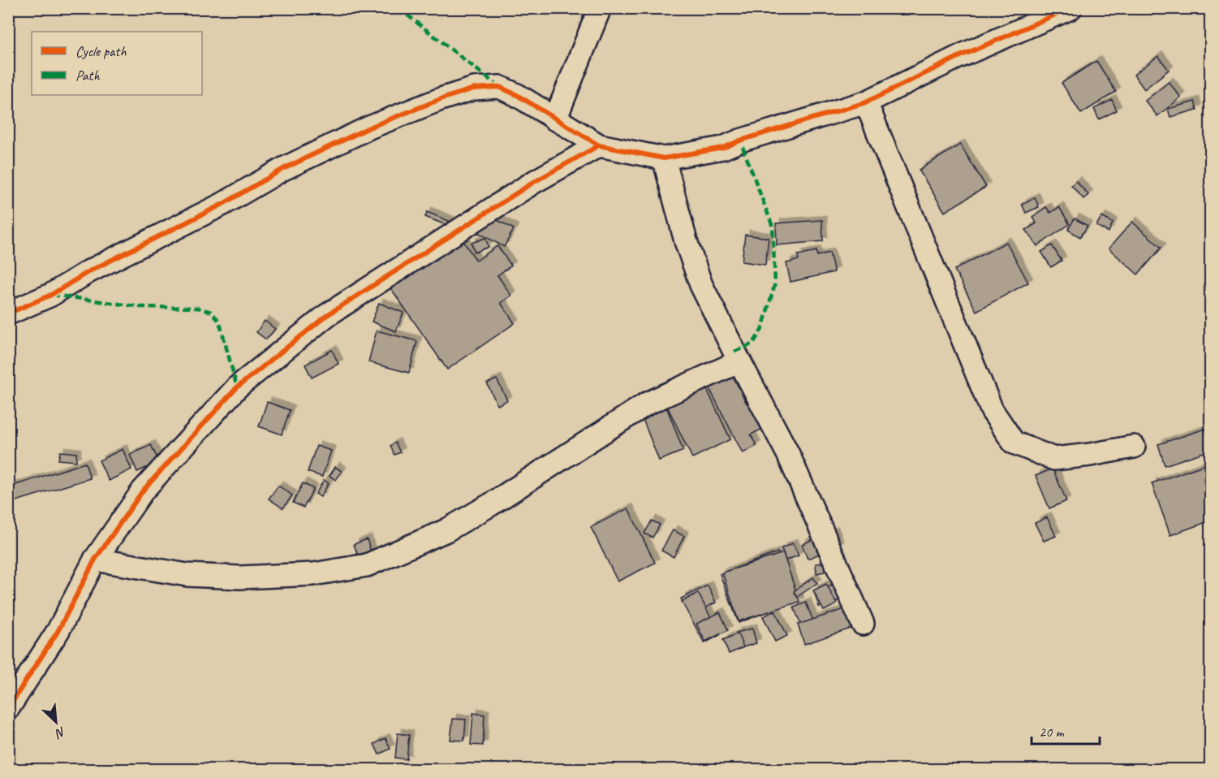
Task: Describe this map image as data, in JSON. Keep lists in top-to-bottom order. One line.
{"legend":["Cycle path","Path"],"scale_bar":"20 m","north":"bottom right"}
